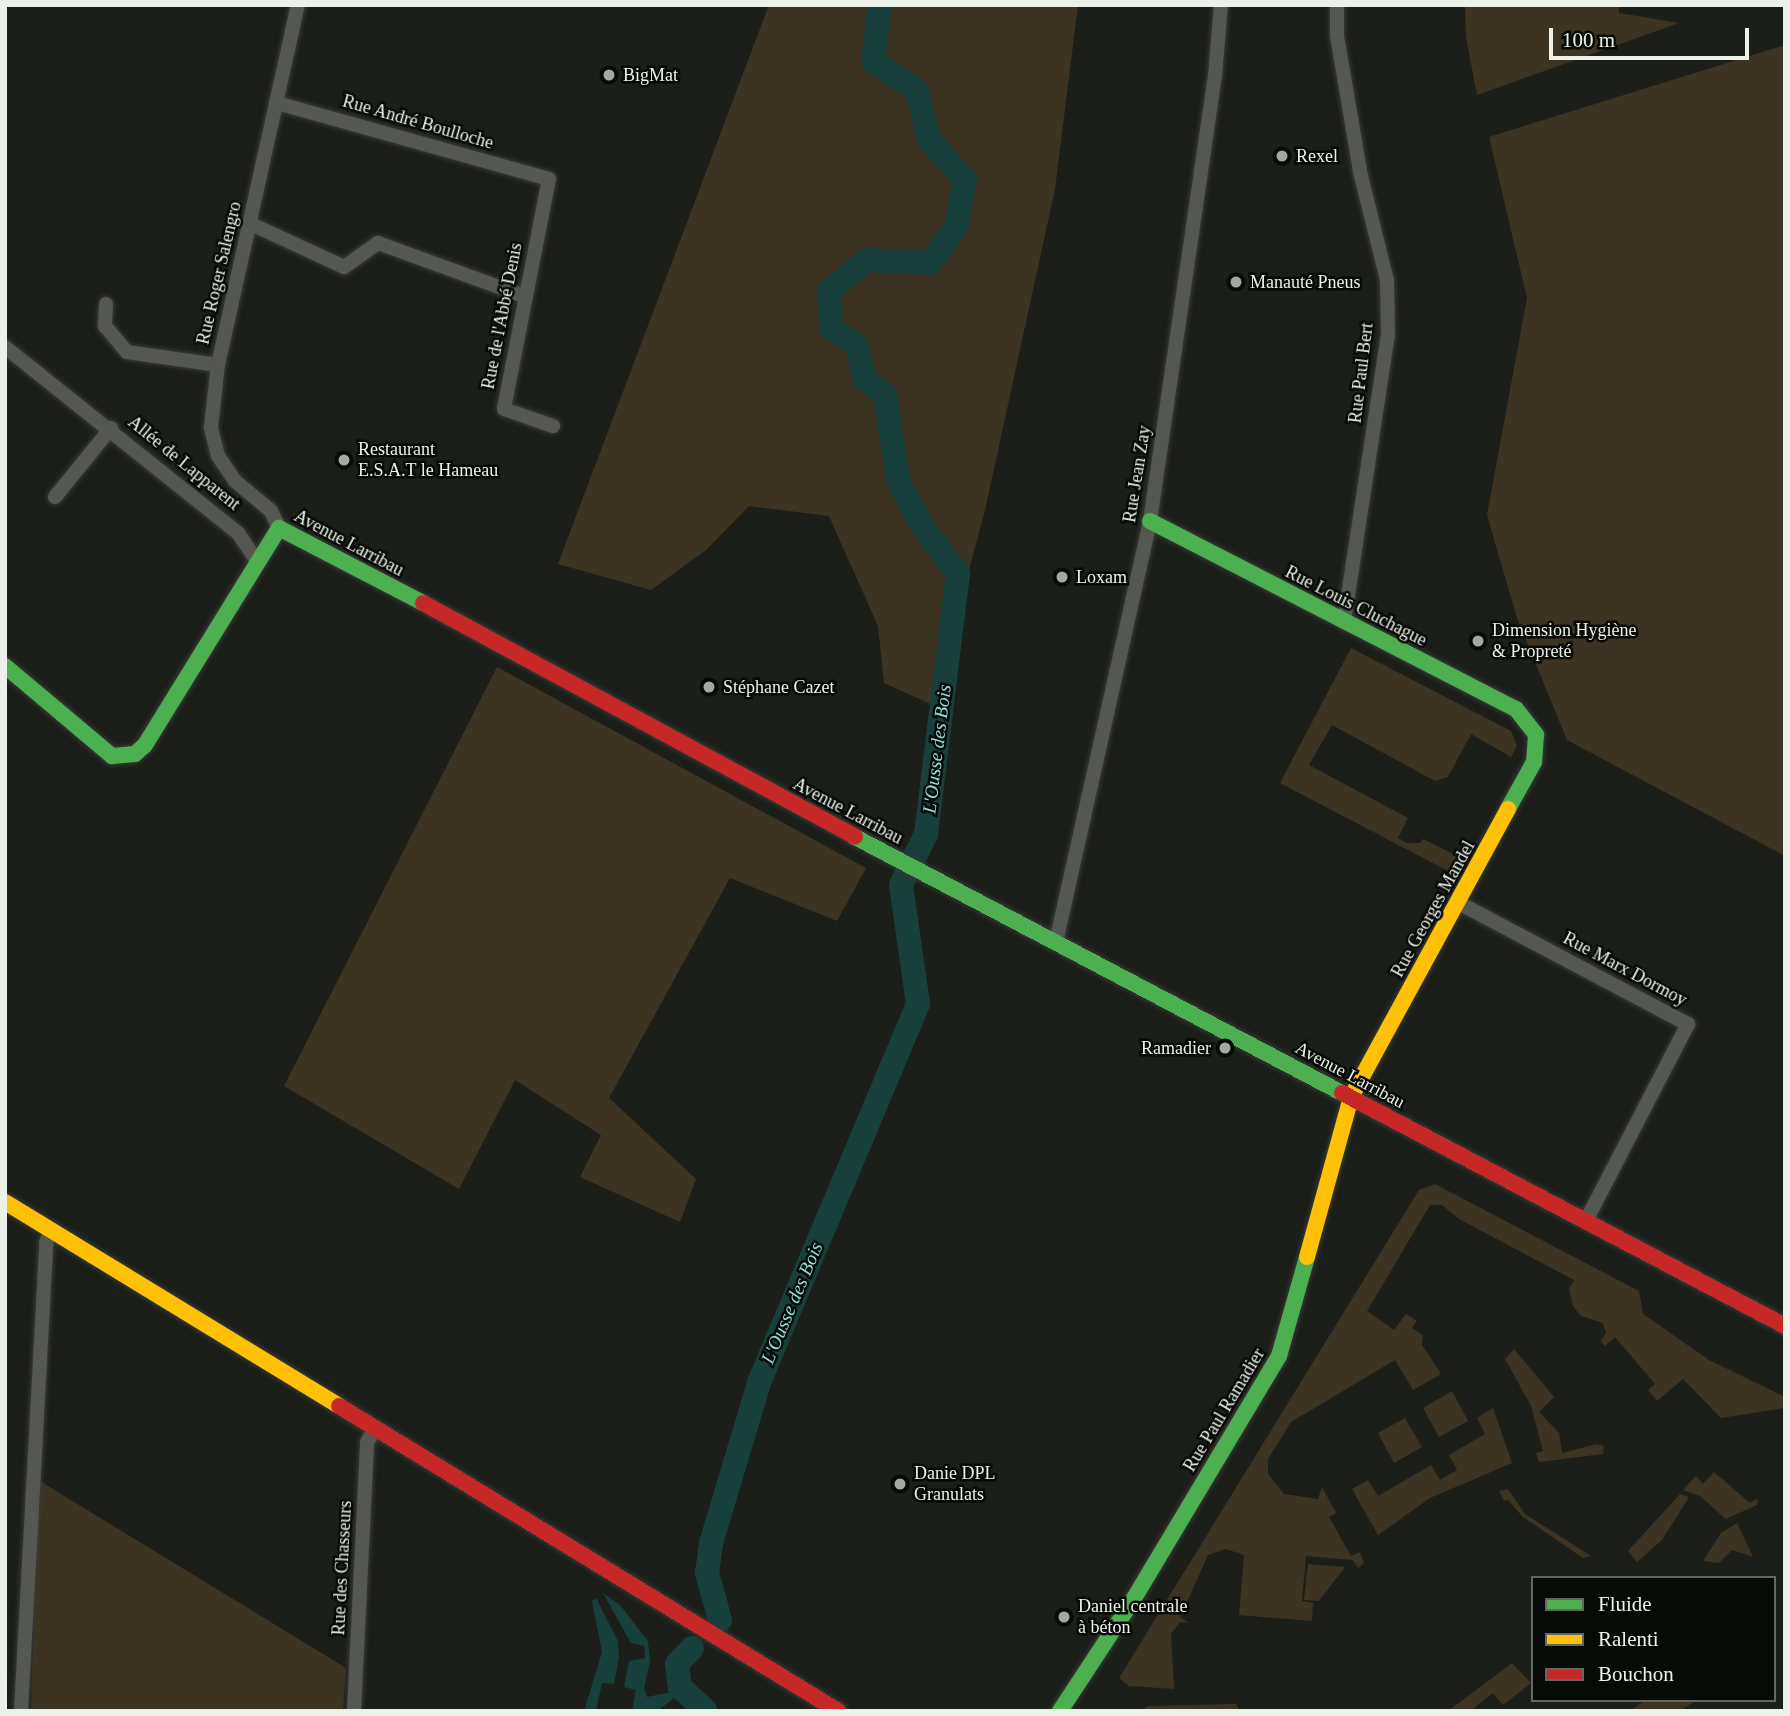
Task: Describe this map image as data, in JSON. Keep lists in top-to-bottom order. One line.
{"streets":{"street":["Rue André Boulloche","Rue Roger Salengro","Rue de l'Abbé Denis","Rue Paul Bert","Allée de Lapparent","Rue Jean Zay","Avenue Larribau","Rue Louis Cluchague","Rue Georges Mandel","Rue Marx Dormoy","Rue Paul Ramadier","Rue des Chasseurs"]},"crossings":[["Rue André Boulloche","Rue Roger Salengro"],["Rue André Boulloche","Rue de l'Abbé Denis"],["Rue Roger Salengro","Avenue Larribau"],["Rue Paul Bert","Rue Louis Cluchague"],["Allée de Lapparent","Avenue Larribau"],["Rue Jean Zay","Avenue Larribau"],["Rue Jean Zay","Rue Louis Cluchague"],["Avenue Larribau","Rue Georges Mandel"],["Avenue Larribau","Rue Marx Dormoy"],["Avenue Larribau","Rue Paul Ramadier"],["Rue Louis Cluchague","Rue Georges Mandel"],["Rue Georges Mandel","Rue Marx Dormoy"],["Rue Georges Mandel","Rue Paul Ramadier"]],"water":["L'Ousse des Bois"],"places":["BigMat","Rexel","Manauté Pneus","Restaurant E.S.A.T le Hameau","Loxam","Dimension Hygiène & Propreté","Stéphane Cazet","Ramadier","Danie DPL Granulats","Daniel centrale à béton"],"legend":["Fluide","Ralenti","Bouchon"],"scale_bar":"100 m"}
